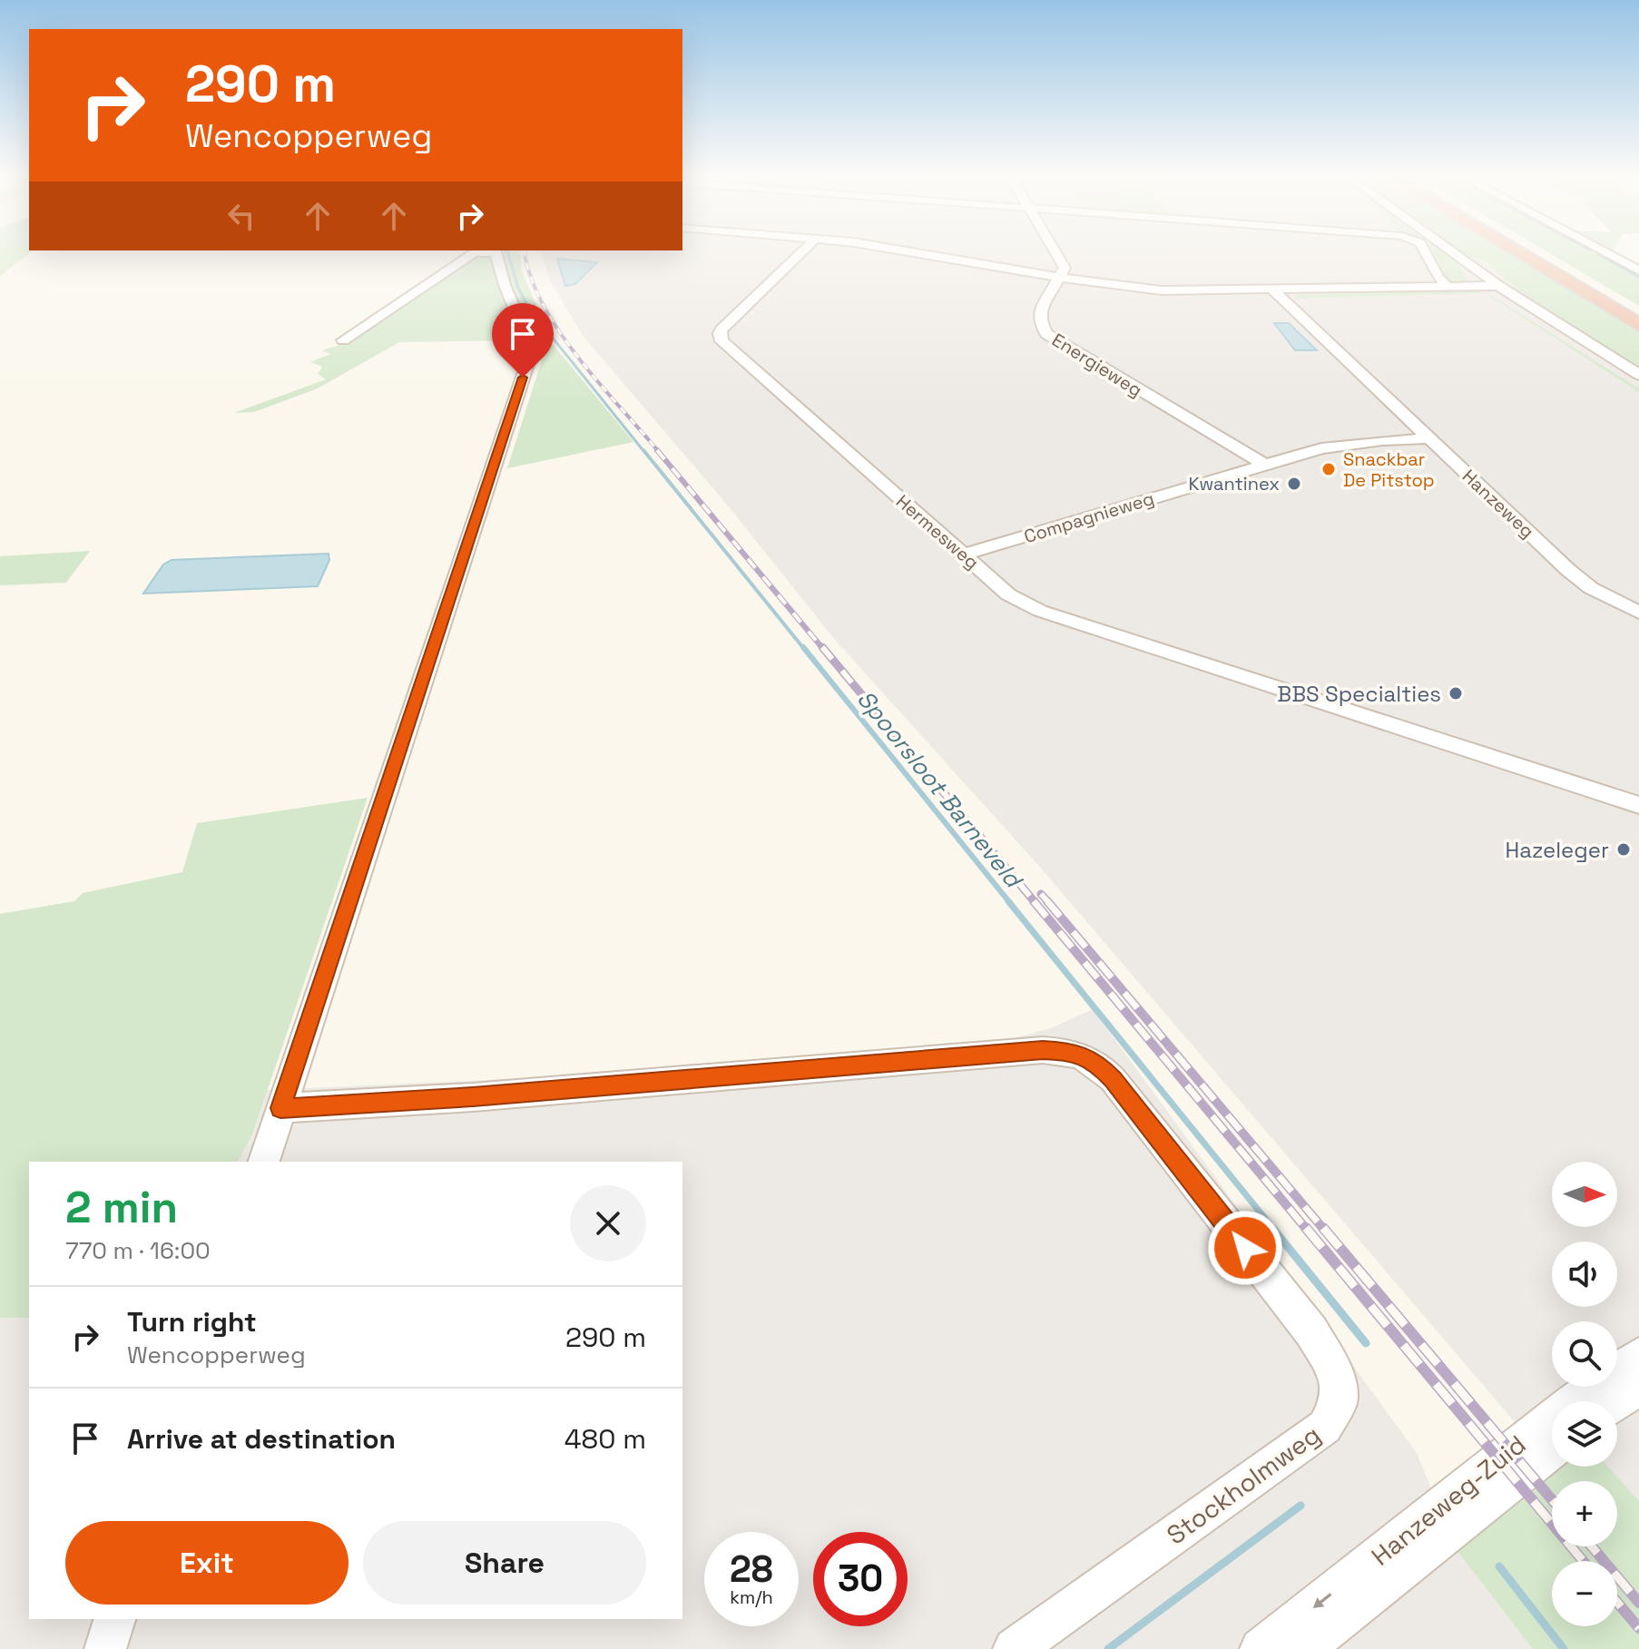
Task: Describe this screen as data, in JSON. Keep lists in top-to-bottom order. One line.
{"streets":{"street":["Energieweg","Hanzeweg","Compagnieweg","Hermesweg","Stockholmweg","Hanzeweg-Zuid"]},"crossings":[["Energieweg","Compagnieweg"],["Hanzeweg","Compagnieweg"],["Compagnieweg","Hermesweg"]],"water":["Spoorsloot Barneveld"],"places":["Snackbar De Pitstop","Kwantinex","BBS Specialties","Hazeleger"],"north":"right","page":{"turn":["290 m","Wencopperweg"],"map_buttons":["+","−"],"heading":["2 min","770 m · 16:00"],"list":[{"name":"Turn right","note":"Wencopperweg","value":"290 m"},{"name":"Arrive at destination","value":"480 m"}],"buttons":["Exit","Share"],"speed":"28 km/h","limit":"30"}}
